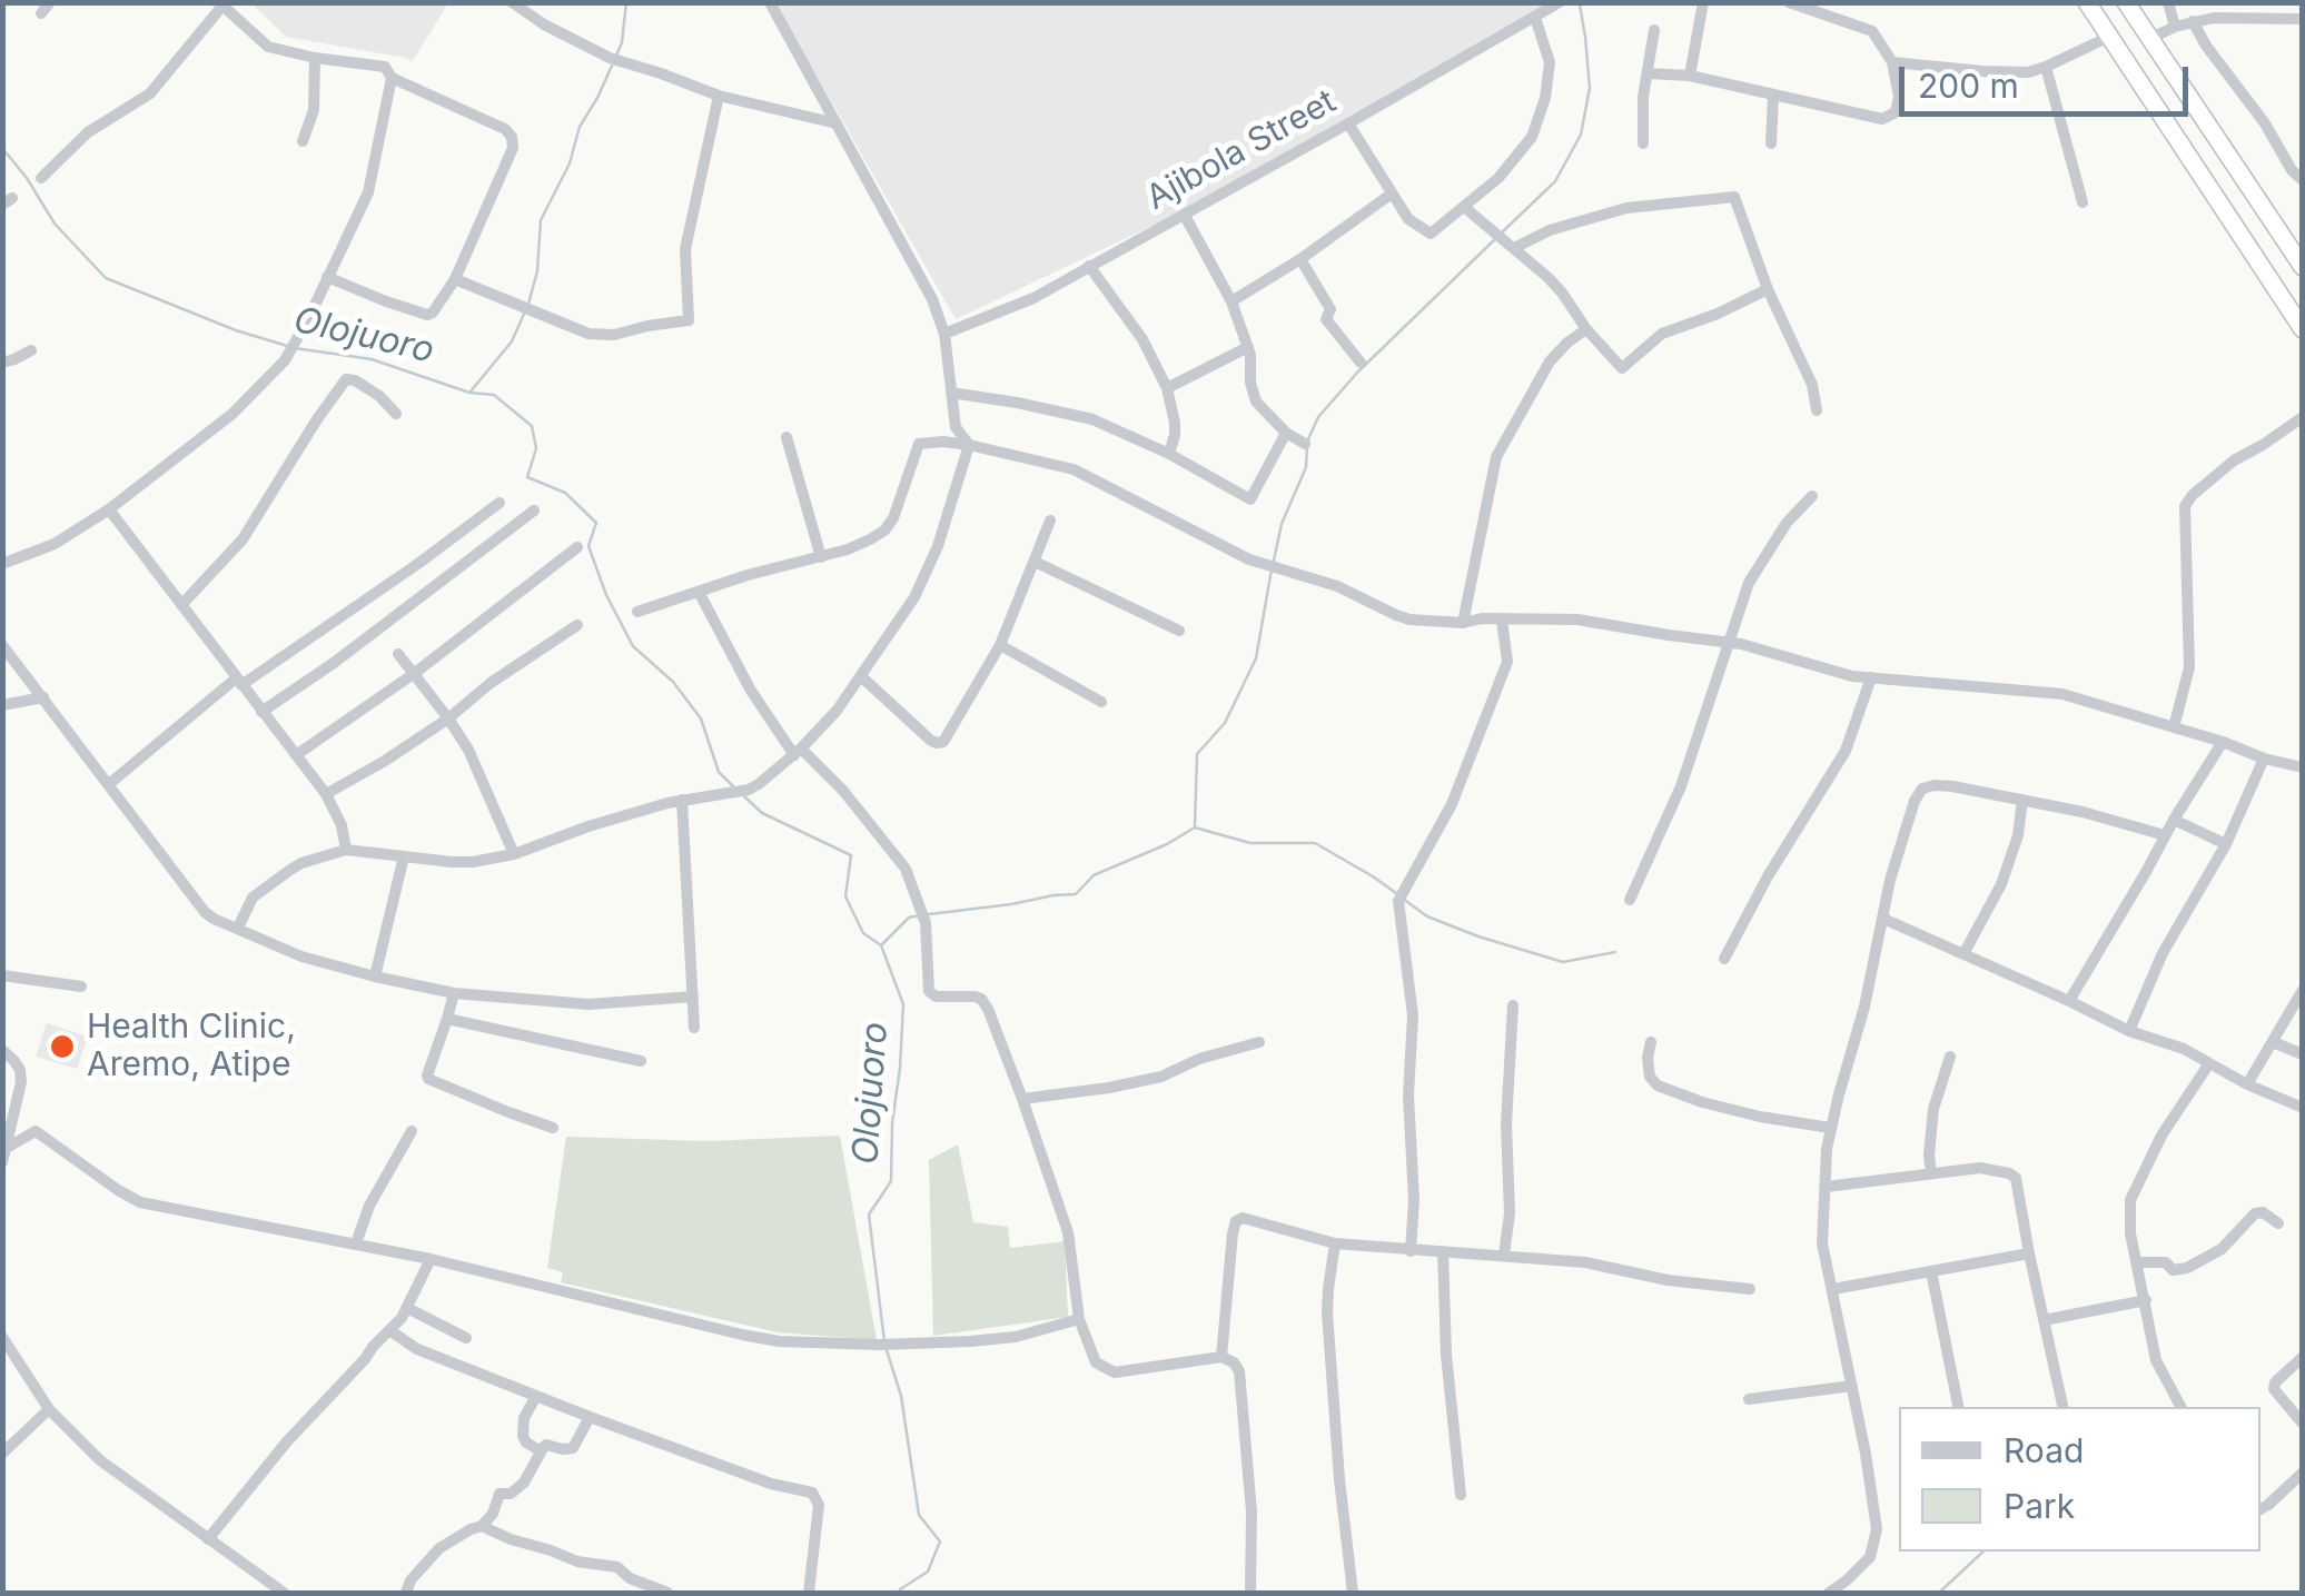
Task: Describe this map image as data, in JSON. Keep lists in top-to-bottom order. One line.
{"streets":{"street":["Ajibola Street"]},"water":["Olojuoro"],"places":["Health Clinic, Aremo, Atipe"],"legend":["Road","Park"],"scale_bar":"200 m"}
